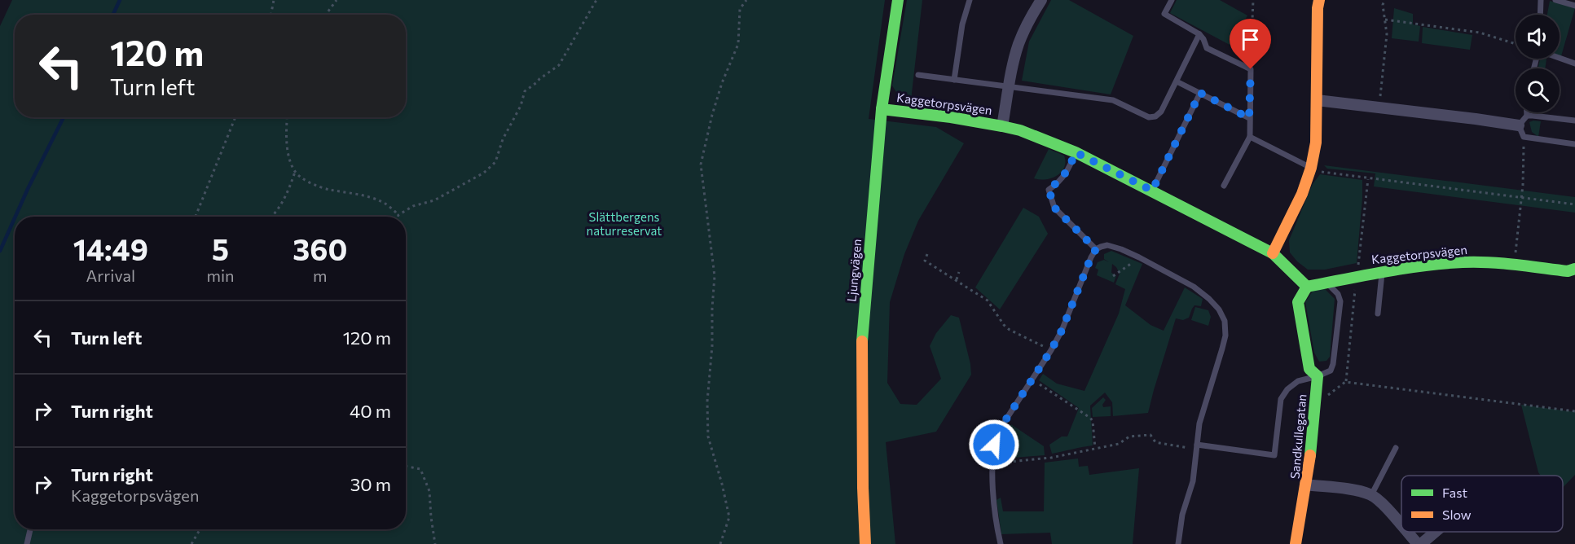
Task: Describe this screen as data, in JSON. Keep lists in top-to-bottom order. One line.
{"streets":{"street":["Kaggetorpsvägen","Ljungvägen","Sandkullegatan"]},"crossings":[["Kaggetorpsvägen","Ljungvägen"]],"parks":["Slättbergens naturreservat"],"legend":["Fast","Slow"],"page":{"turn":["120 m","Turn left"],"eta":["14:49","Arrival","5","min","360","m"],"list":[{"name":"Turn left","value":"120 m"},{"name":"Turn right","value":"40 m"},{"name":"Turn right","note":"Kaggetorpsvägen","value":"30 m"}]}}
